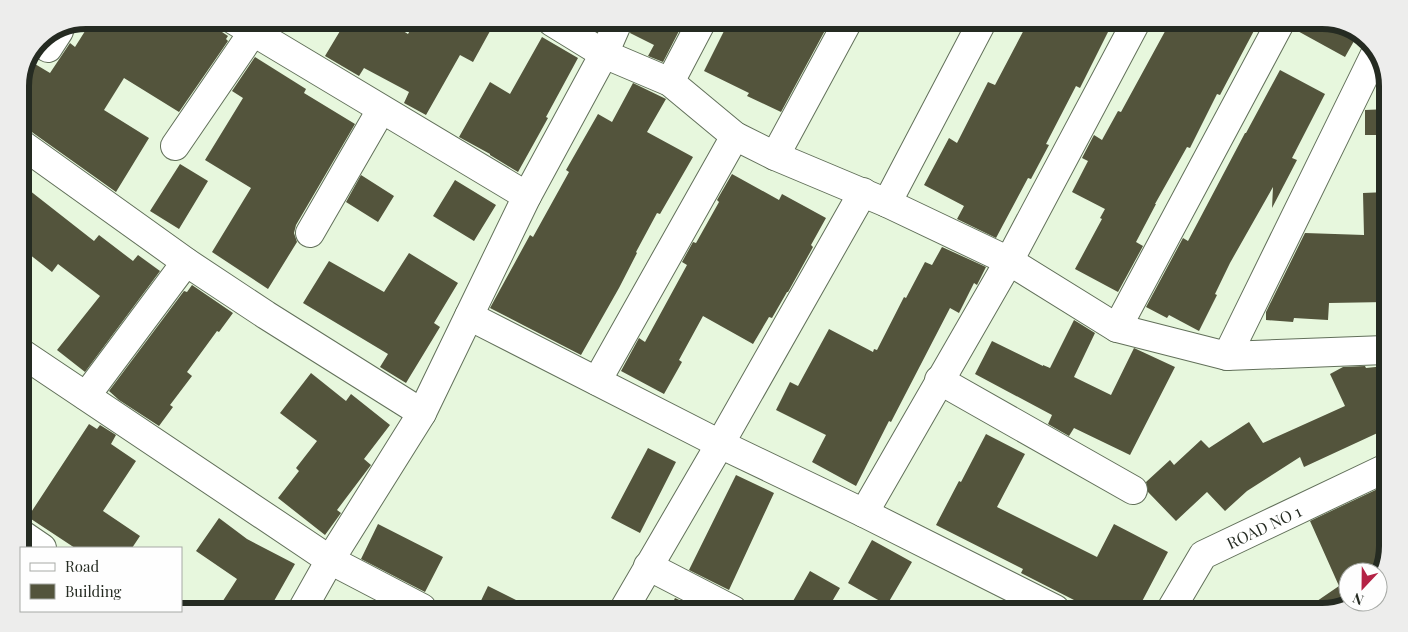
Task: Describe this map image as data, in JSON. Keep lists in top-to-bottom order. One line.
{"streets":{"street":["ROAD NO 1"]},"legend":["Road","Building"],"north":"bottom"}
